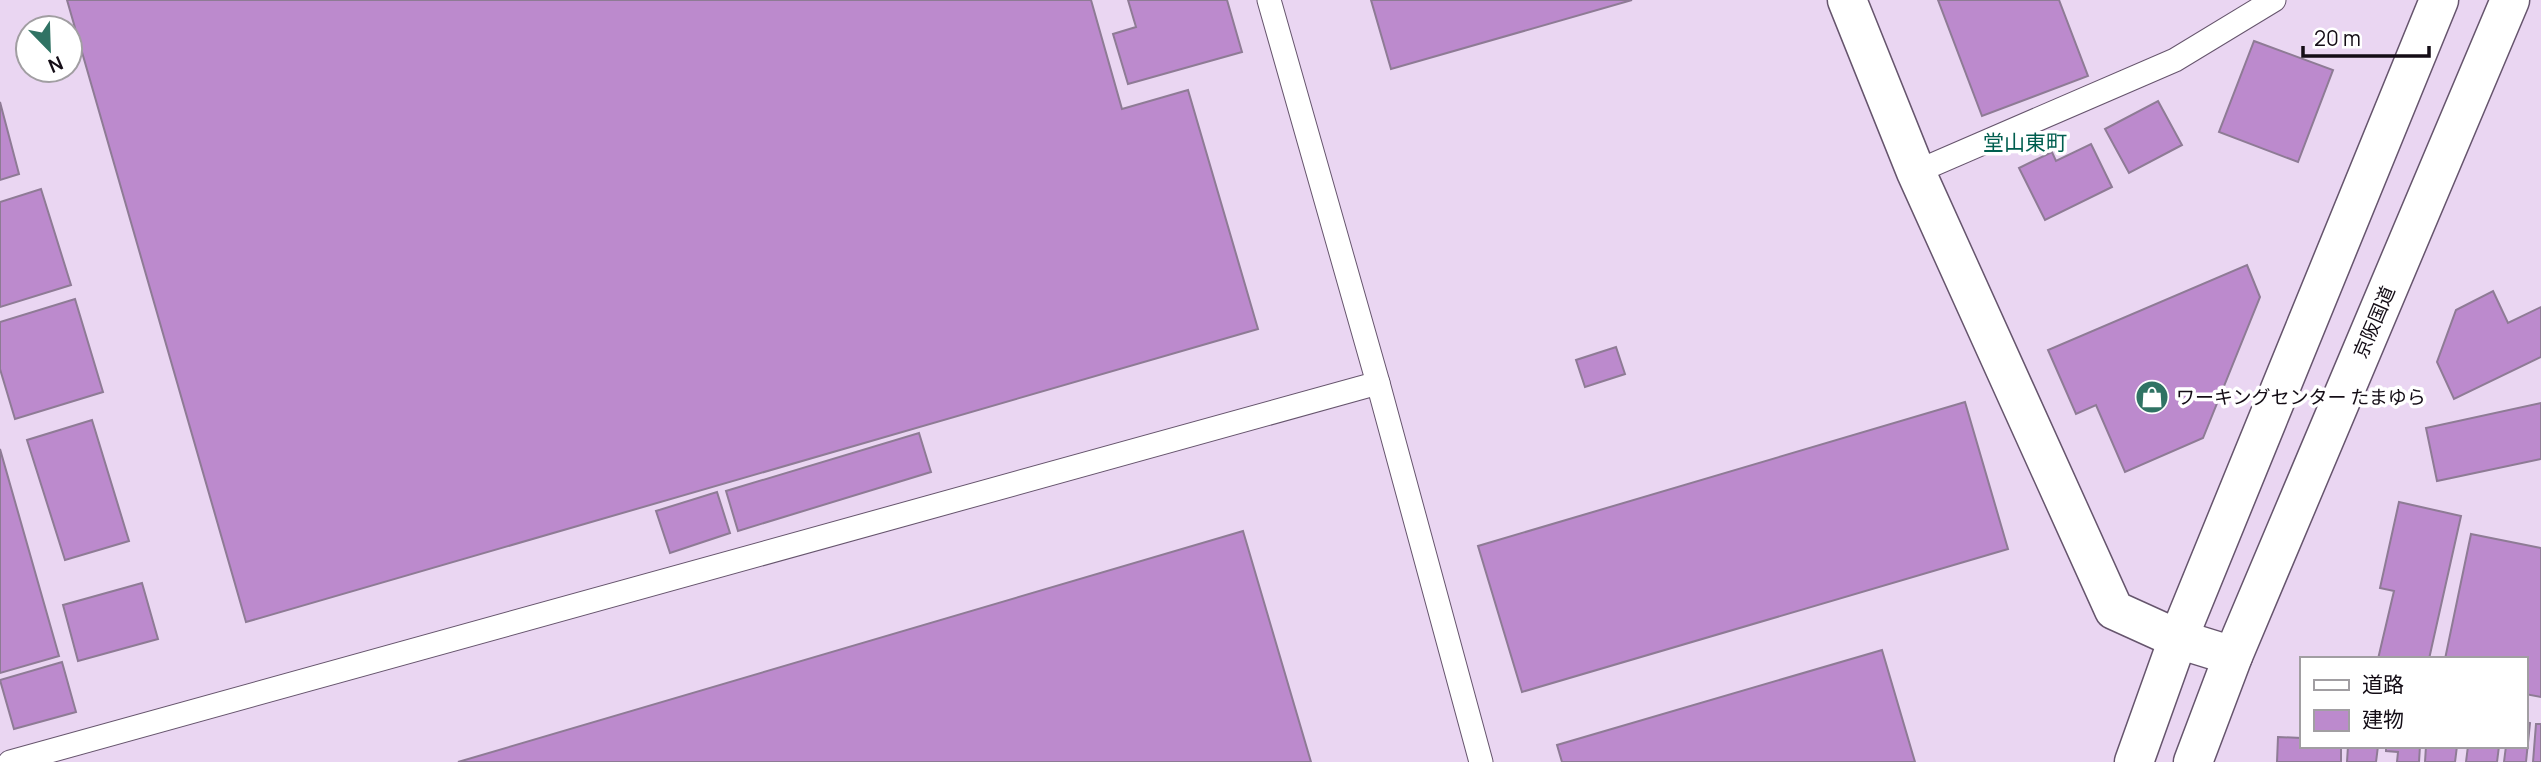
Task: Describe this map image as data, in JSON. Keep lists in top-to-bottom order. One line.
{"streets":{"main road":["京阪国道"]},"districts":["堂山東町"],"places":{"shop":["ワーキングセンター たまゆら"]},"legend":["道路","建物"],"scale_bar":"20 m","north":"bottom right"}
